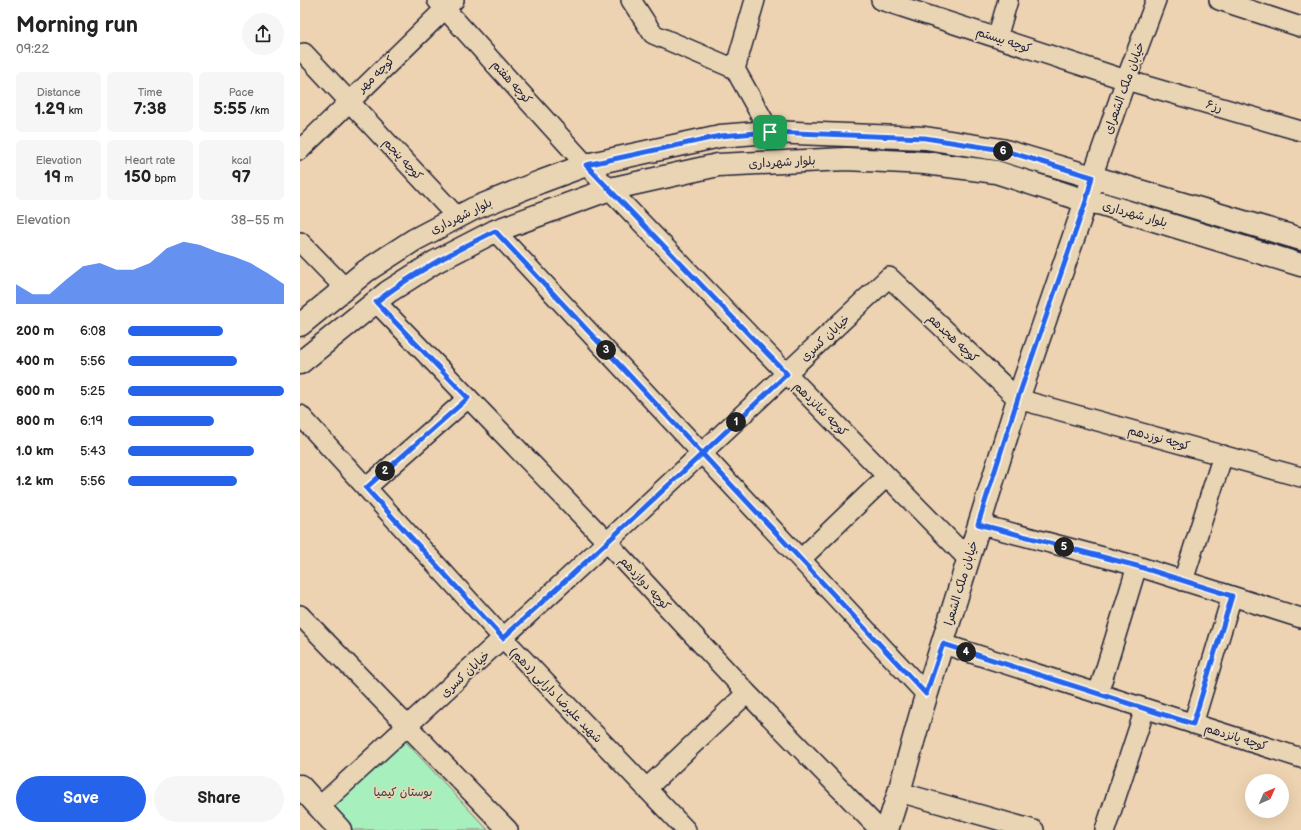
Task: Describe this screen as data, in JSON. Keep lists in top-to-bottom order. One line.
{"streets":{"main road":["بلوار شهرداری","خیابان ملک الشعرا"],"street":["کوچه بیستم","کوچه مهر","کوچه هفتم","خیابان ملک الشعرای","رز۶","کوچه پنجم","خیابان کسری","کوچه هجدهم","کوچه شانزدهم","کوچه نوزدهم","کوچه دوازدهم","شهید علیرضا دارابی (دهم)","کوچه پانزدهم"]},"crossings":[["کوچه بیستم","خیابان ملک الشعرای"],["کوچه بیستم","رز۶"],["کوچه مهر","کوچه هفتم"],["کوچه مهر","کوچه پنجم"],["کوچه هفتم","بلوار شهرداری"],["کوچه هفتم","کوچه شانزدهم"],["خیابان ملک الشعرای","رز۶"],["خیابان ملک الشعرای","بلوار شهرداری"],["خیابان ملک الشعرای","خیابان ملک الشعرا"],["کوچه پنجم","بلوار شهرداری"],["بلوار شهرداری","کوچه شانزدهم"],["بلوار شهرداری","کوچه دوازدهم"],["بلوار شهرداری","خیابان ملک الشعرا"],["خیابان کسری","کوچه هجدهم"],["خیابان کسری","کوچه شانزدهم"],["خیابان کسری","کوچه دوازدهم"],["خیابان کسری","شهید علیرضا دارابی (دهم)"],["کوچه هجدهم","کوچه نوزدهم"],["کوچه هجدهم","خیابان ملک الشعرا"],["کوچه شانزدهم","خیابان ملک الشعرا"],["کوچه نوزدهم","خیابان ملک الشعرا"],["خیابان ملک الشعرا","کوچه پانزدهم"]],"parks":["بوستان کیمیا"],"north":"top right","page":{"heading":["Morning run","09:22"],"stats":[["Distance","1.29 km"],["Time","7:38"],["Pace","5:55 /km"],["Elevation","19 m"],["Heart rate","150 bpm"],["kcal","97"]],"pins":["6","3","1","2","5","4"],"chart":["Elevation","38–55 m"],"list":[{"name":"200 m","note":"6:08"},{"name":"400 m","note":"5:56"},{"name":"600 m","note":"5:25"},{"name":"800 m","note":"6:19"},{"name":"1.0 km","note":"5:43"},{"name":"1.2 km","note":"5:56"}],"buttons":["Save","Share"]}}
